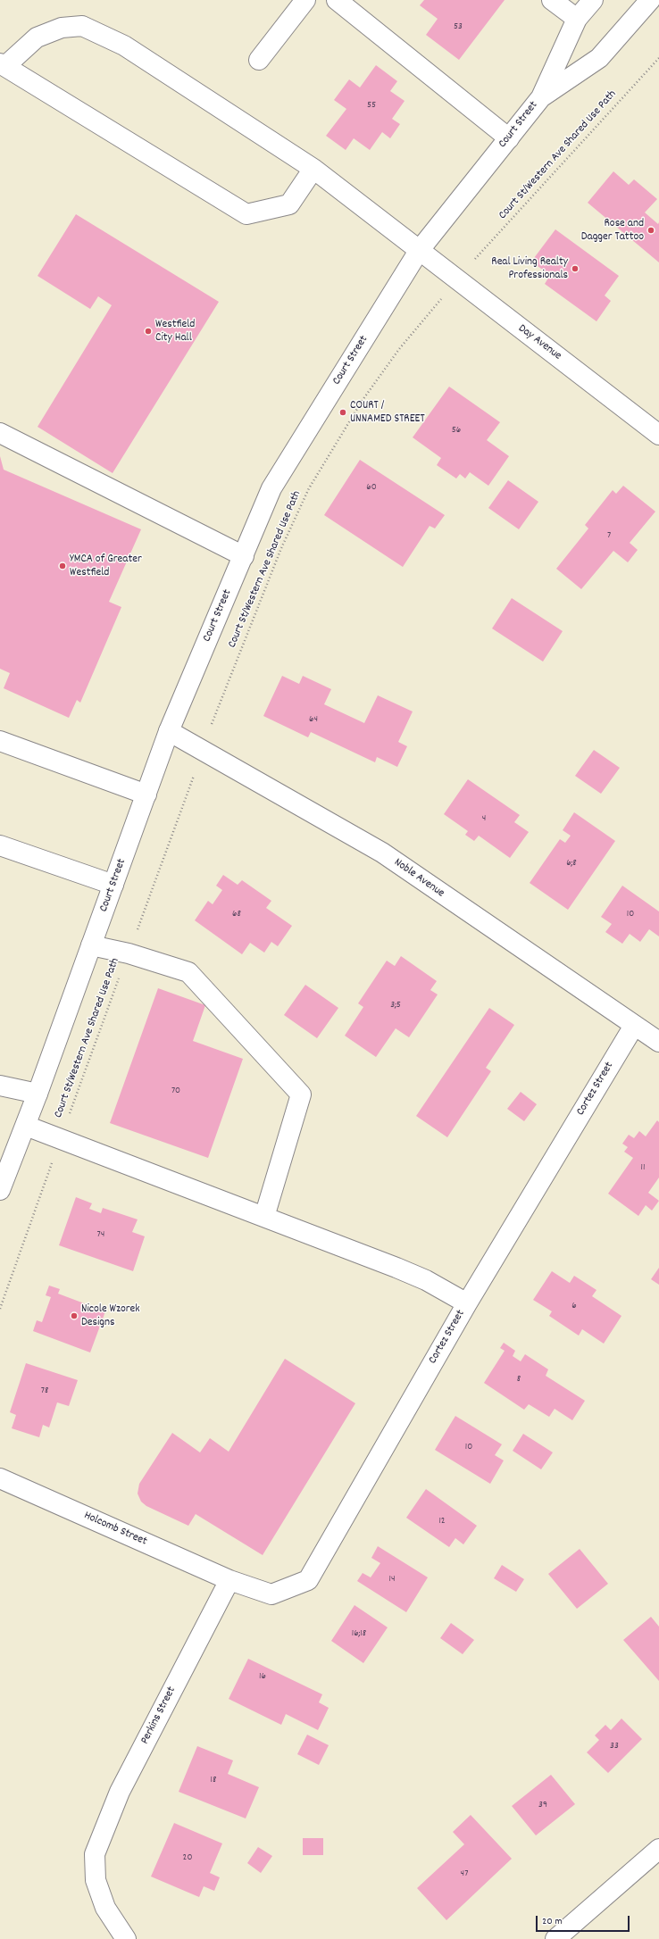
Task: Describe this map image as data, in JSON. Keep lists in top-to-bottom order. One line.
{"streets":{"street":["Court Street","Day Avenue","Noble Avenue","Cortez Street","Holcomb Street","Perkins Street"],"path":["Court St/Western Ave Shared Use Path"]},"crossings":[["Court Street","Day Avenue"],["Court Street","Noble Avenue"],["Noble Avenue","Cortez Street"],["Cortez Street","Holcomb Street"],["Cortez Street","Perkins Street"],["Holcomb Street","Perkins Street"]],"places":["Rose and Dagger Tattoo","Real Living Realty Professionals","Westfield City Hall","COURT / UNNAMED STREET","YMCA of Greater Westfield","Nicole Wzorek Designs"],"house_numbers":["53","55","56","60","7","64","4","6;8","68","10","3;5","70","11","74","6","8","78","10","12","14","16;18","16","33","18","39","20","47"],"scale_bar":"20 m"}
